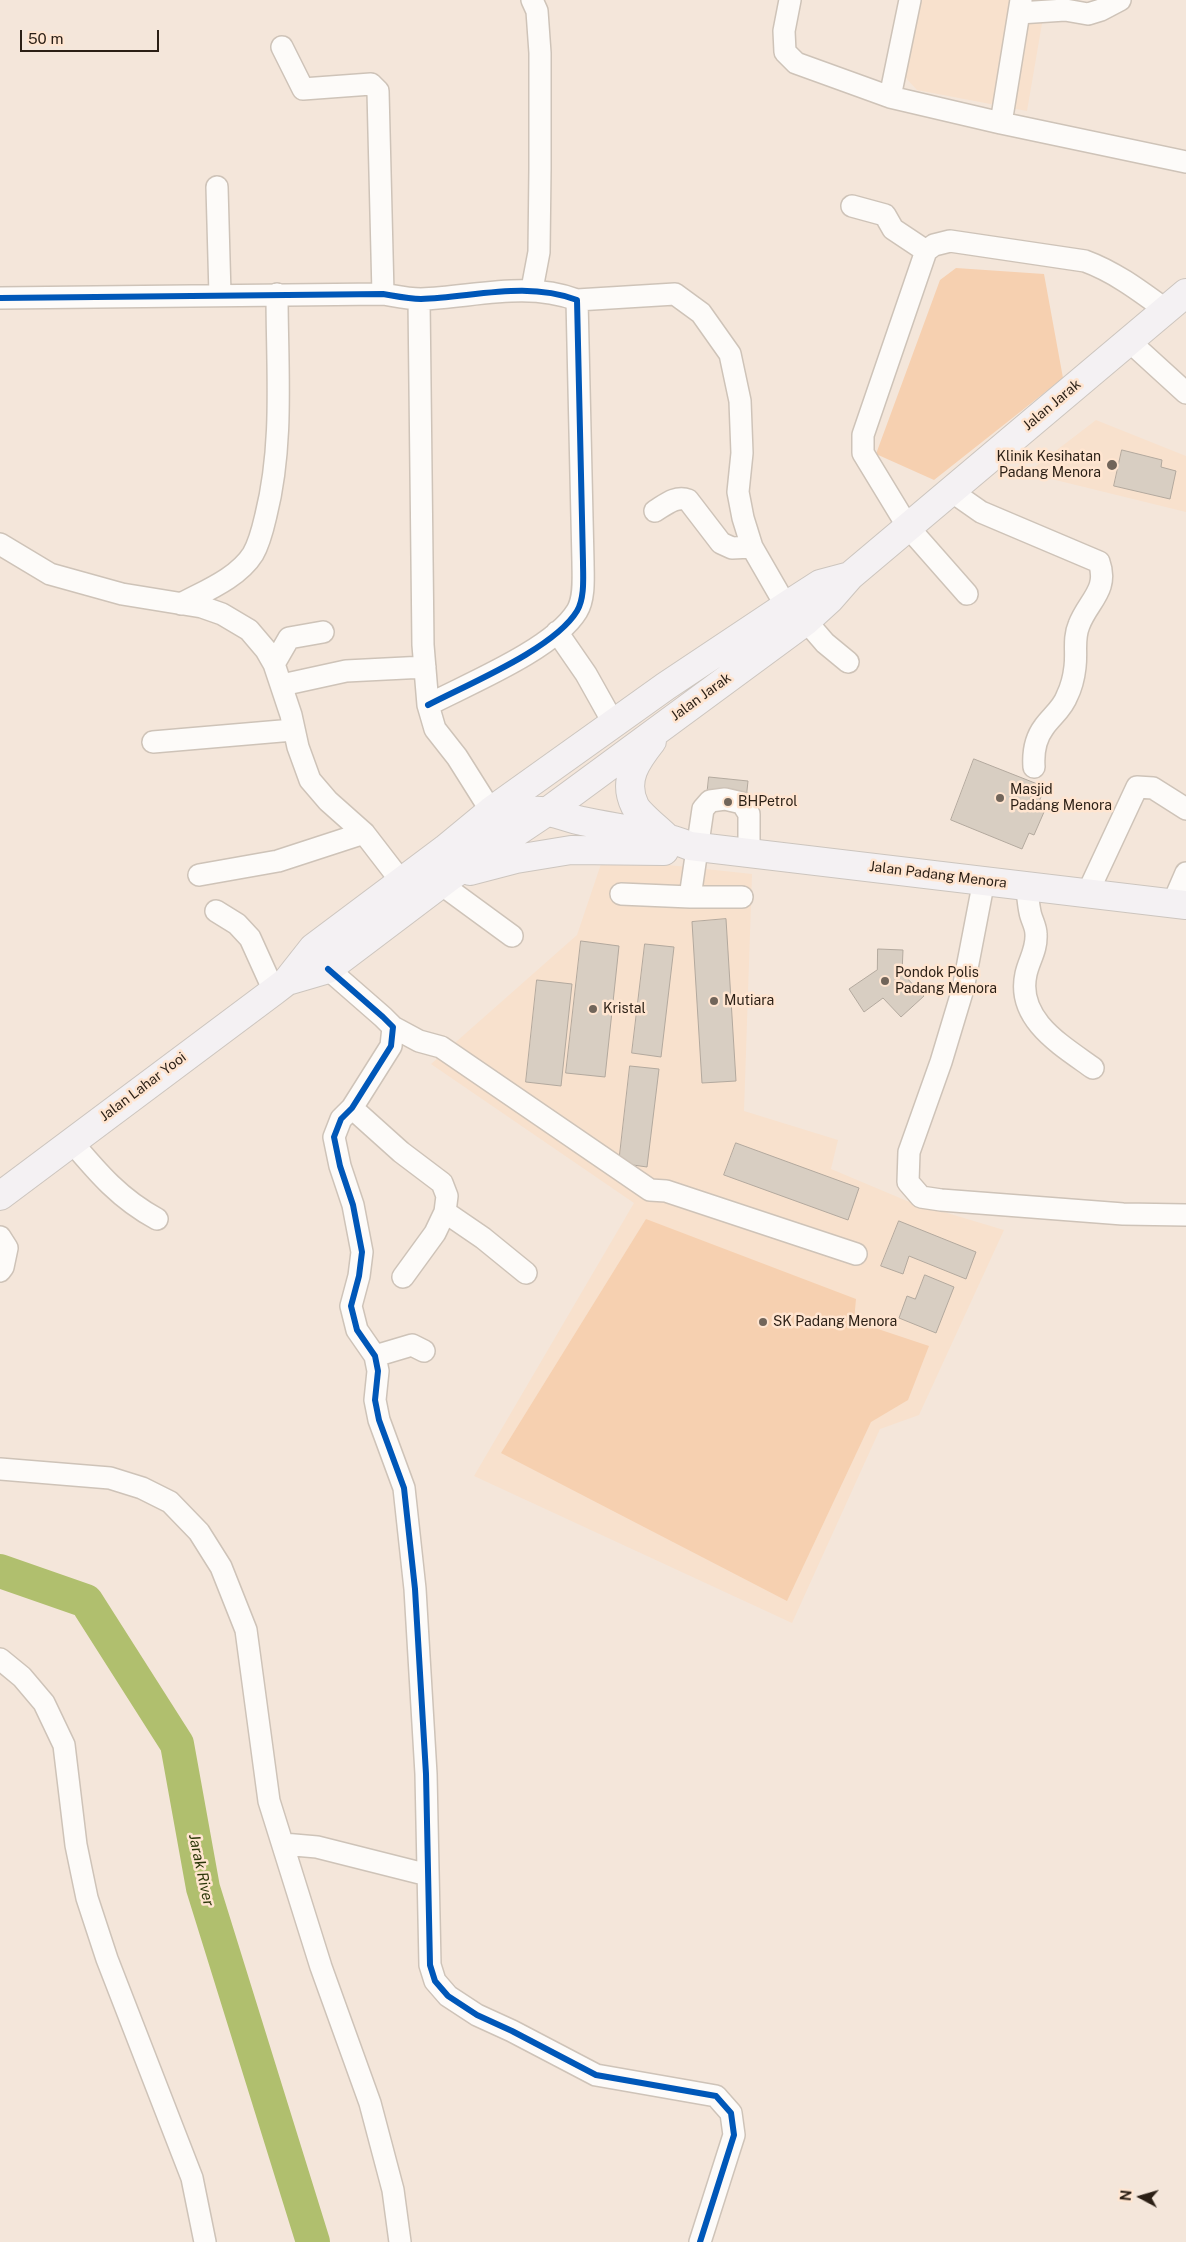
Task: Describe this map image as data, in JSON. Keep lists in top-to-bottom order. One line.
{"streets":{"main road":["Jalan Jarak","Jalan Padang Menora","Jalan Lahar Yooi"]},"crossings":[["Jalan Jarak","Jalan Padang Menora"],["Jalan Jarak","Jalan Lahar Yooi"],["Jalan Padang Menora","Jalan Lahar Yooi"]],"water":["Jarak River"],"places":["Klinik Kesihatan Padang Menora","Masjid Padang Menora","BHPetrol","Pondok Polis Padang Menora","Mutiara","Kristal","SK Padang Menora"],"scale_bar":"50 m","north":"left"}
